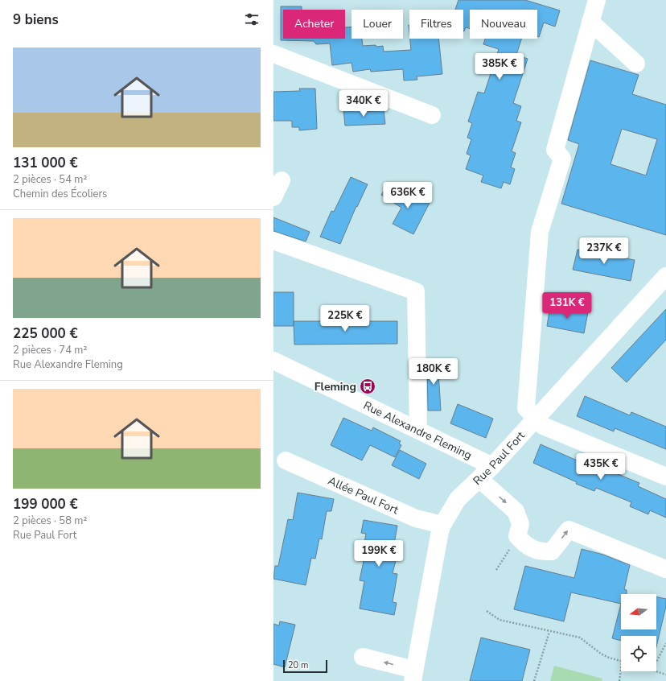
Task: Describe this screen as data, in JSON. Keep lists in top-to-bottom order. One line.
{"streets":{"street":["Rue Alexandre Fleming","Rue Paul Fort","Allée Paul Fort"]},"crossings":[["Rue Alexandre Fleming","Rue Paul Fort"],["Rue Paul Fort","Allée Paul Fort"]],"places":{"bus stop":["Fleming"]},"scale_bar":"20 m","north":"left","page":{"heading":"9 biens","chip":["Acheter","Louer","Filtres","Nouveau"],"list":[{"name":"131 000 €","note":"2 pièces · 54 m² · Chemin des Écoliers"},{"name":"225 000 €","note":"2 pièces · 74 m² · Rue Alexandre Fleming"},{"name":"199 000 €","note":"2 pièces · 58 m² · Rue Paul Fort"}],"price":["385K €","340K €","636K €","237K €","131K €","225K €","180K €","435K €","199K €"],"scale":"20 m"}}
